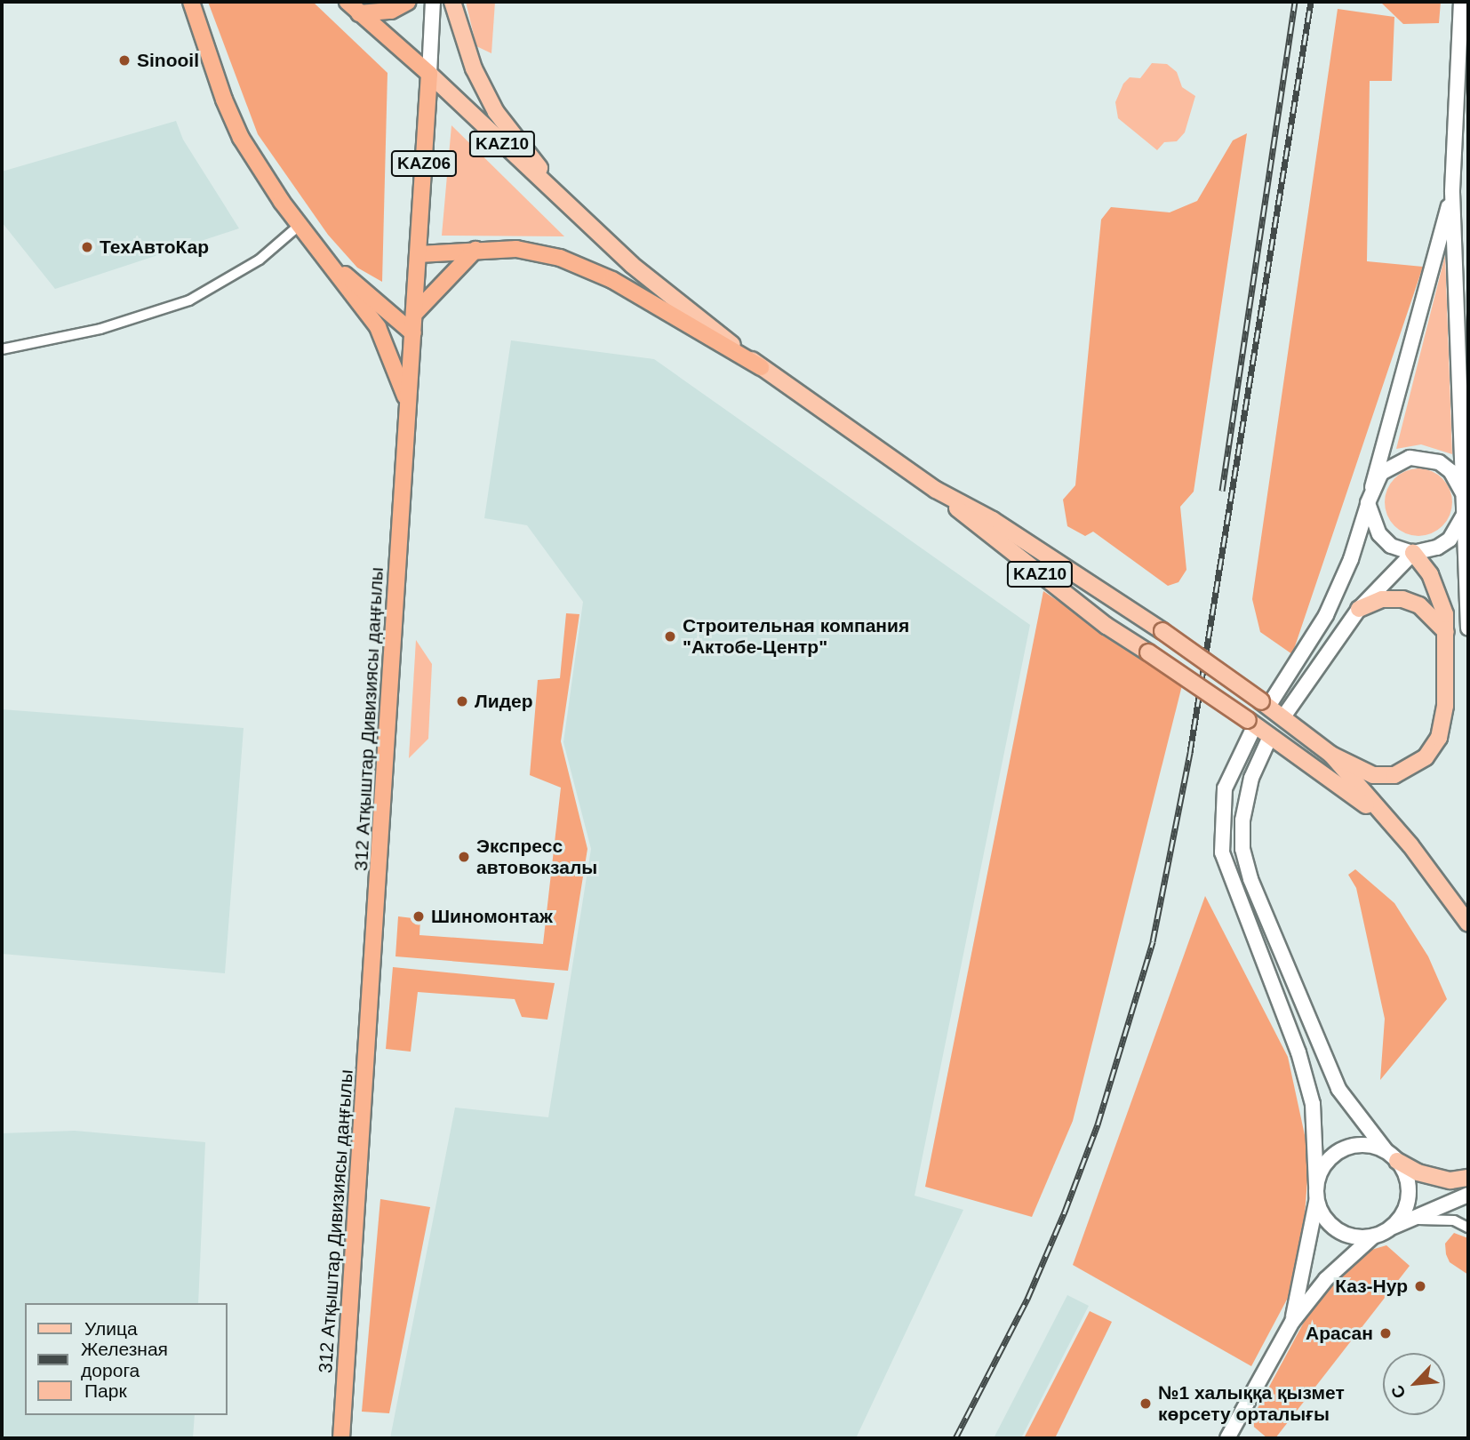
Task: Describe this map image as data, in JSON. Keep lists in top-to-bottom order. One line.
{"streets":{"highway":["KАZ06","312 Атқыштар Дивизиясы даңғылы"],"main road":["KAZ10"]},"crossings":[["KAZ10","312 Атқыштар Дивизиясы даңғылы"]],"places":["Sinooil","ТехАвтоКар","Строительная компания \"Актобе-Центр\"","Лидер","Экспресс автовокзалы","Шиномонтаж","Каз-Нур","Арасан","№1 халыққа қызмет көрсету орталығы"],"legend":["Улица","Железная дорога","Парк"],"north":"bottom left"}
